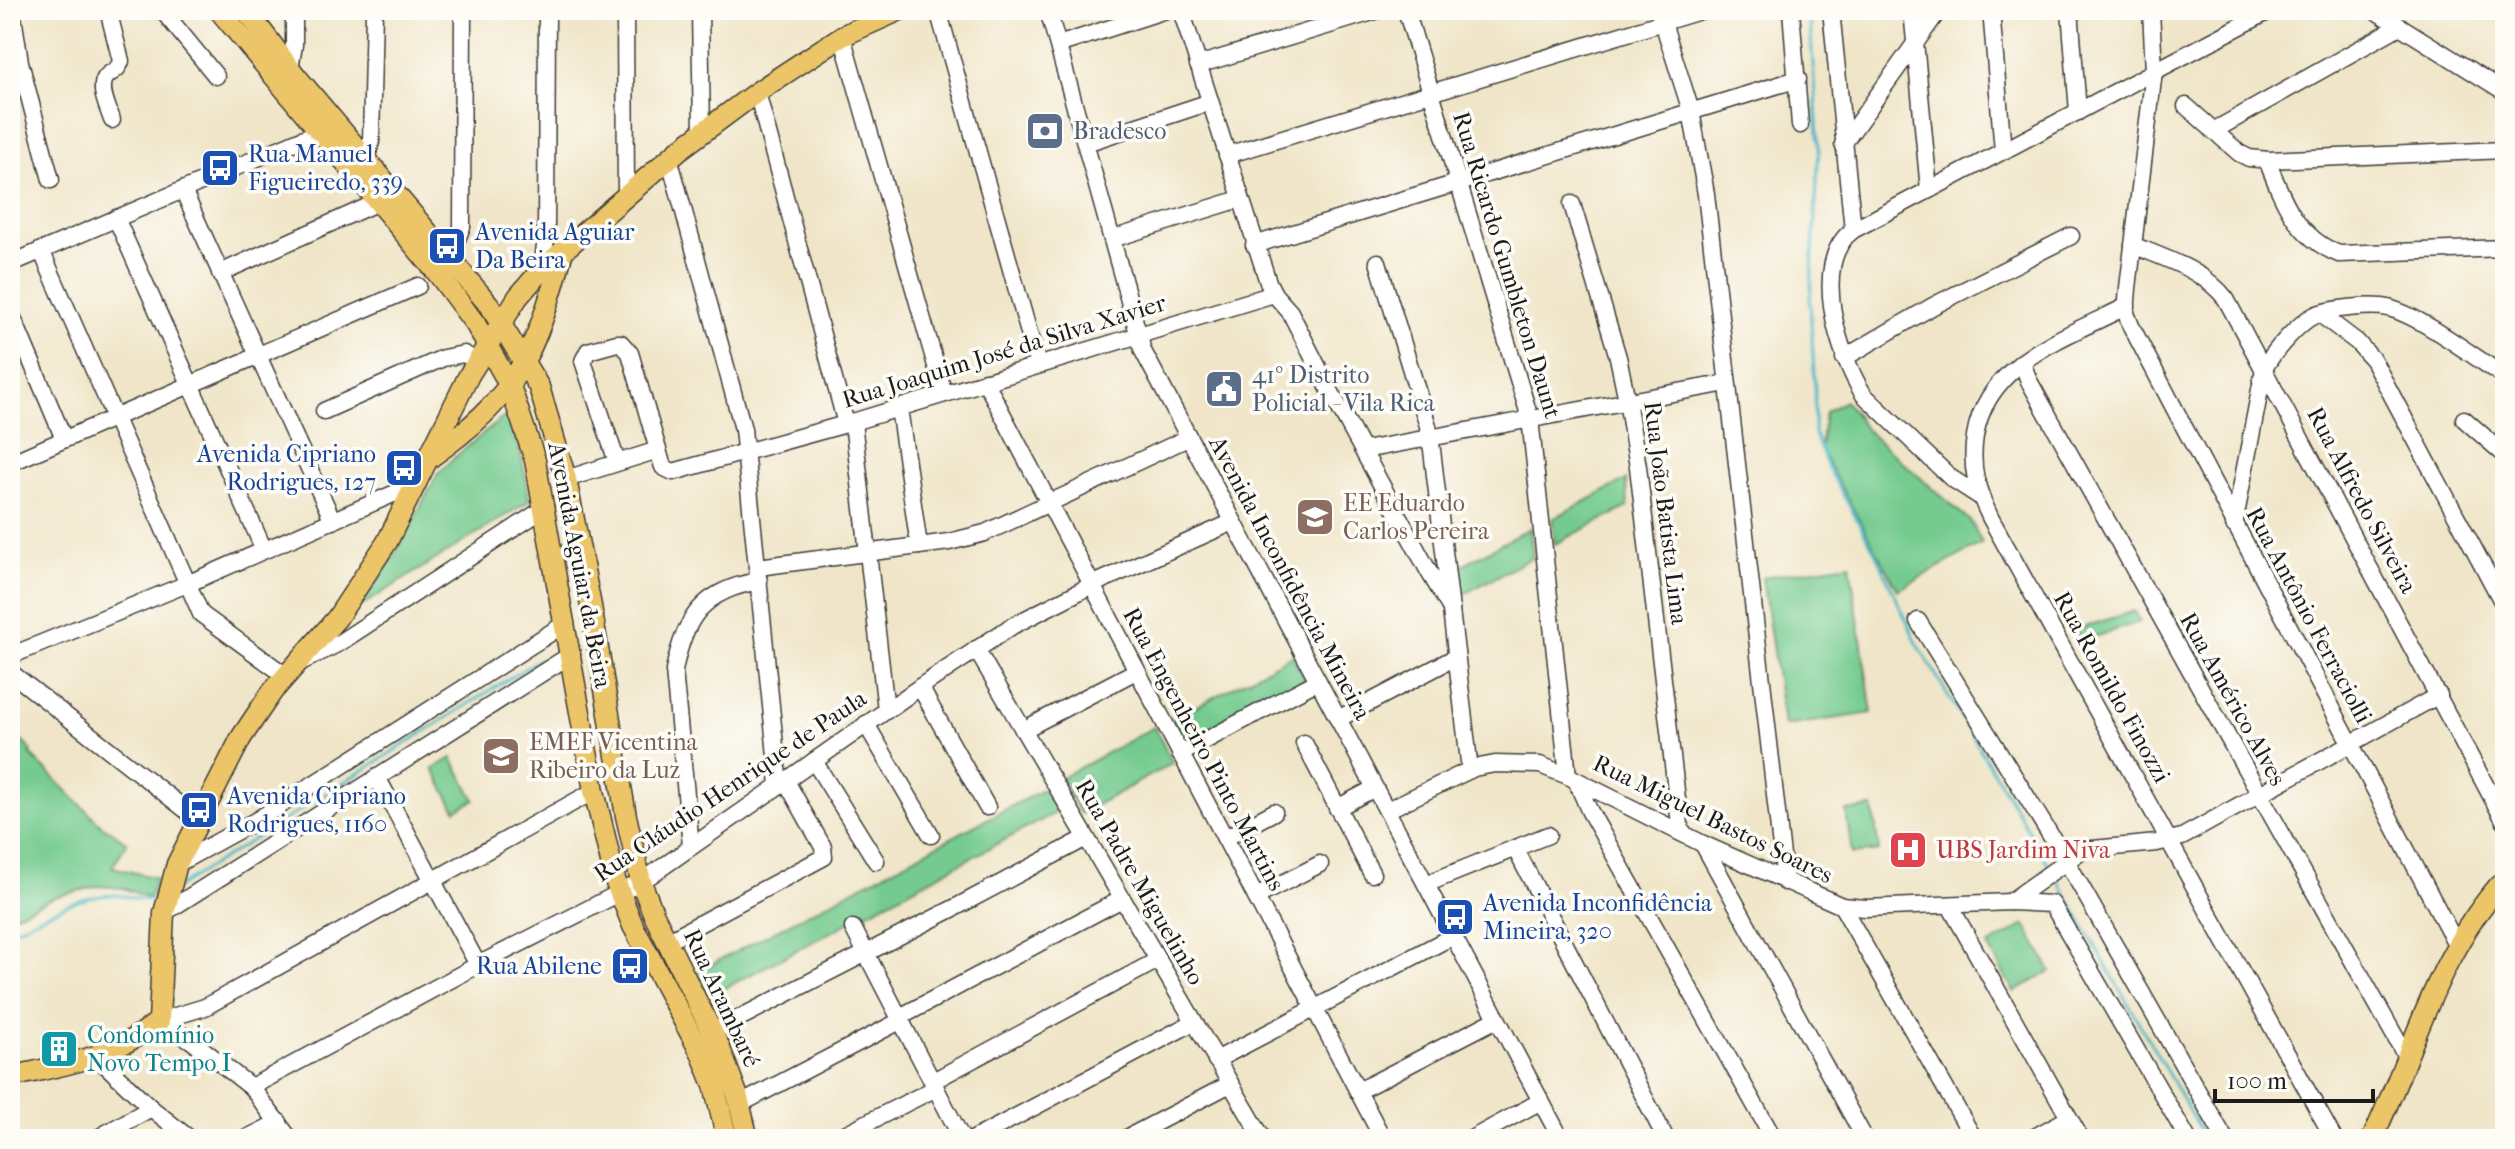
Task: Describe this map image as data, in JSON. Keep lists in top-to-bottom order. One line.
{"streets":{"main road":["Avenida Aguiar da Beira","Rua Arambaré"],"street":["Rua Ricardo Gumbleton Daunt","Rua Joaquim José da Silva Xavier","Rua Alfredo Silveira","Rua João Batista Lima","Avenida Inconfidência Mineira","Rua Antônio Ferraciolli","Rua Romildo Finozzi","Rua Américo Alves","Rua Engenheiro Pinto Martins","Rua Cláudio Henrique de Paula","Rua Miguel Bastos Soares","Rua Padre Miguelinho"]},"crossings":[["Rua Ricardo Gumbleton Daunt","Rua Miguel Bastos Soares"],["Rua Joaquim José da Silva Xavier","Avenida Inconfidência Mineira"],["Rua Joaquim José da Silva Xavier","Rua Engenheiro Pinto Martins"],["Rua João Batista Lima","Rua Miguel Bastos Soares"],["Avenida Aguiar da Beira","Rua Cláudio Henrique de Paula"],["Avenida Aguiar da Beira","Rua Arambaré"],["Avenida Inconfidência Mineira","Rua Cláudio Henrique de Paula"],["Avenida Inconfidência Mineira","Rua Miguel Bastos Soares"],["Rua Antônio Ferraciolli","Rua Romildo Finozzi"],["Rua Romildo Finozzi","Rua Américo Alves"],["Rua Engenheiro Pinto Martins","Rua Cláudio Henrique de Paula"],["Rua Cláudio Henrique de Paula","Rua Padre Miguelinho"],["Rua Cláudio Henrique de Paula","Rua Arambaré"]],"places":{"bank":["Bradesco"],"bus stop":["Rua Manuel Figueiredo, 339","Avenida Aguiar Da Beira","Avenida Cipriano Rodrigues, 127","Avenida Cipriano Rodrigues, 1160","Avenida Inconfidência Mineira, 320","Rua Abilene"],"public building":["41º Distrito Policial - Vila Rica"],"school or university":["EE Eduardo Carlos Pereira","EMEF Vicentina Ribeiro da Luz"],"hospital":["UBS Jardim Niva"],"building":["Condomínio Novo Tempo I"]},"scale_bar":"100 m"}
